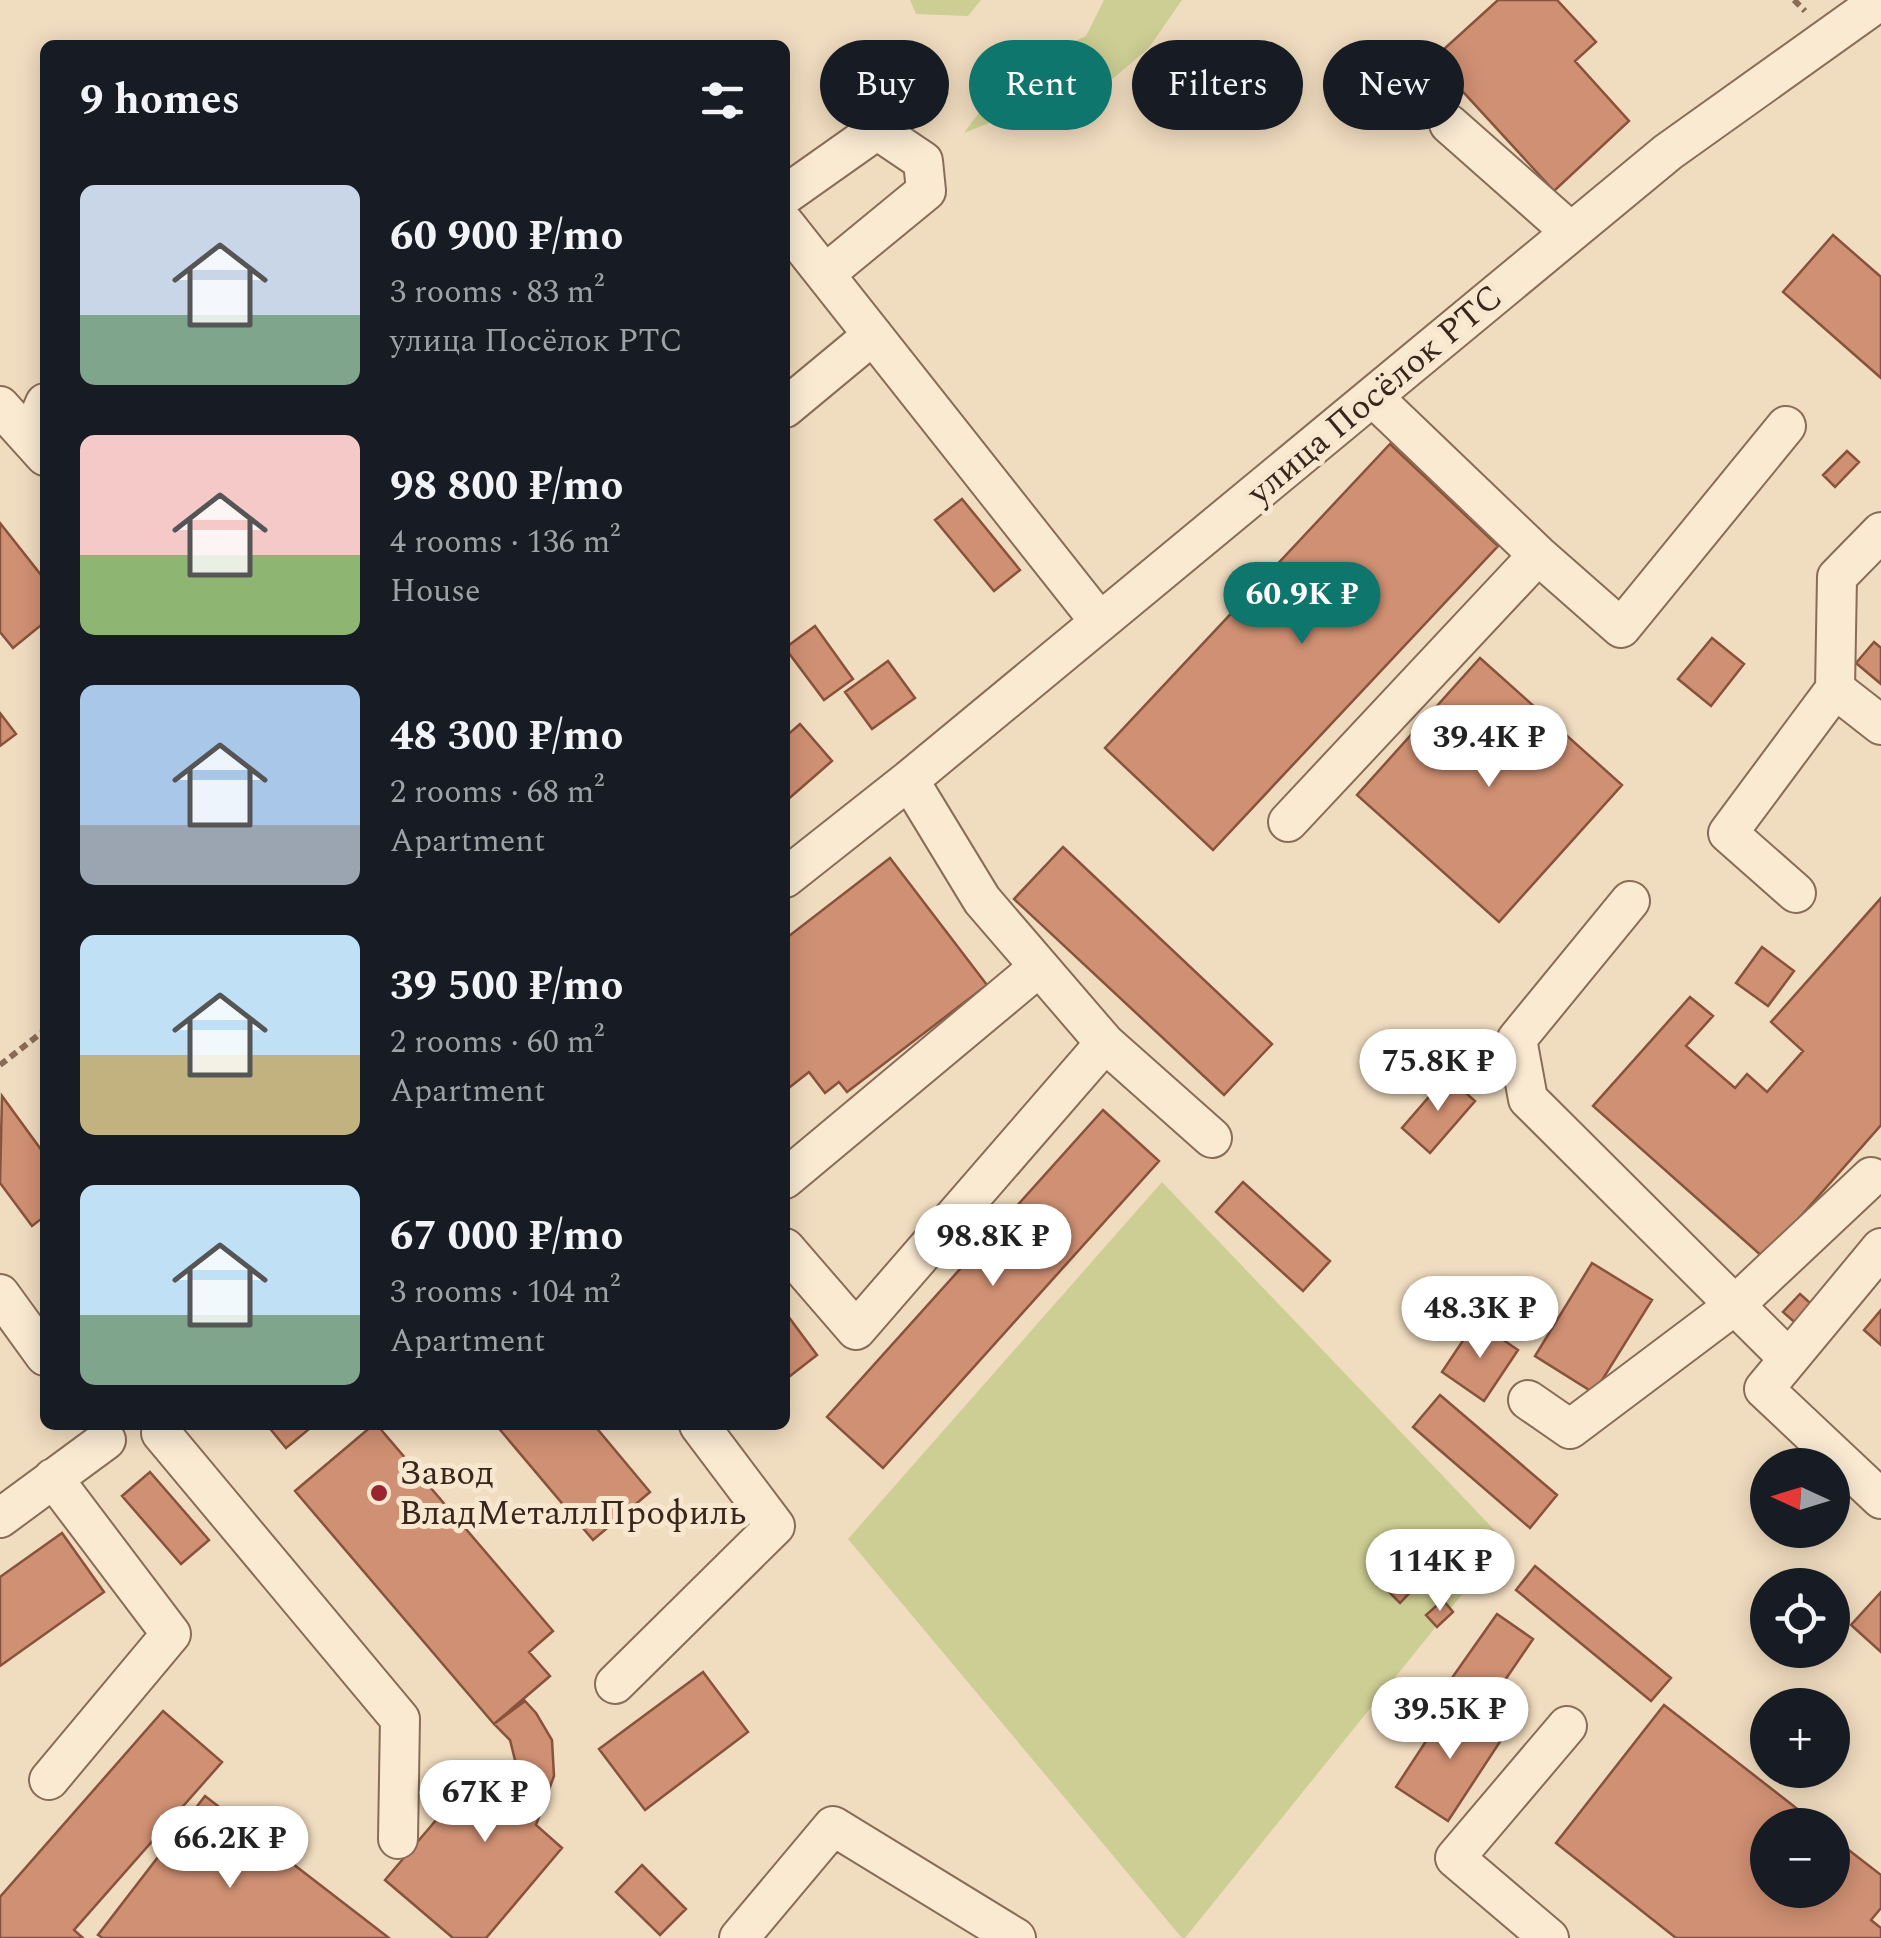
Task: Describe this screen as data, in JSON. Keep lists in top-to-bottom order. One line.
{"streets":{"street":["улица Посёлок РТС"]},"places":["Завод ВладМеталлПрофиль"],"north":"left","page":{"chip":["Buy","Rent","Filters","New"],"heading":"9 homes","list":[{"name":"60 900 ₽/mo","note":"3 rooms · 83 m² · улица Посёлок РТС"},{"name":"98 800 ₽/mo","note":"4 rooms · 136 m² · House"},{"name":"48 300 ₽/mo","note":"2 rooms · 68 m² · Apartment"},{"name":"39 500 ₽/mo","note":"2 rooms · 60 m² · Apartment"},{"name":"67 000 ₽/mo","note":"3 rooms · 104 m² · Apartment"}],"price":["60.9K ₽","39.4K ₽","75.8K ₽","98.8K ₽","48.3K ₽","114K ₽","39.5K ₽","67K ₽","66.2K ₽"],"map_buttons":["+","−"]}}
